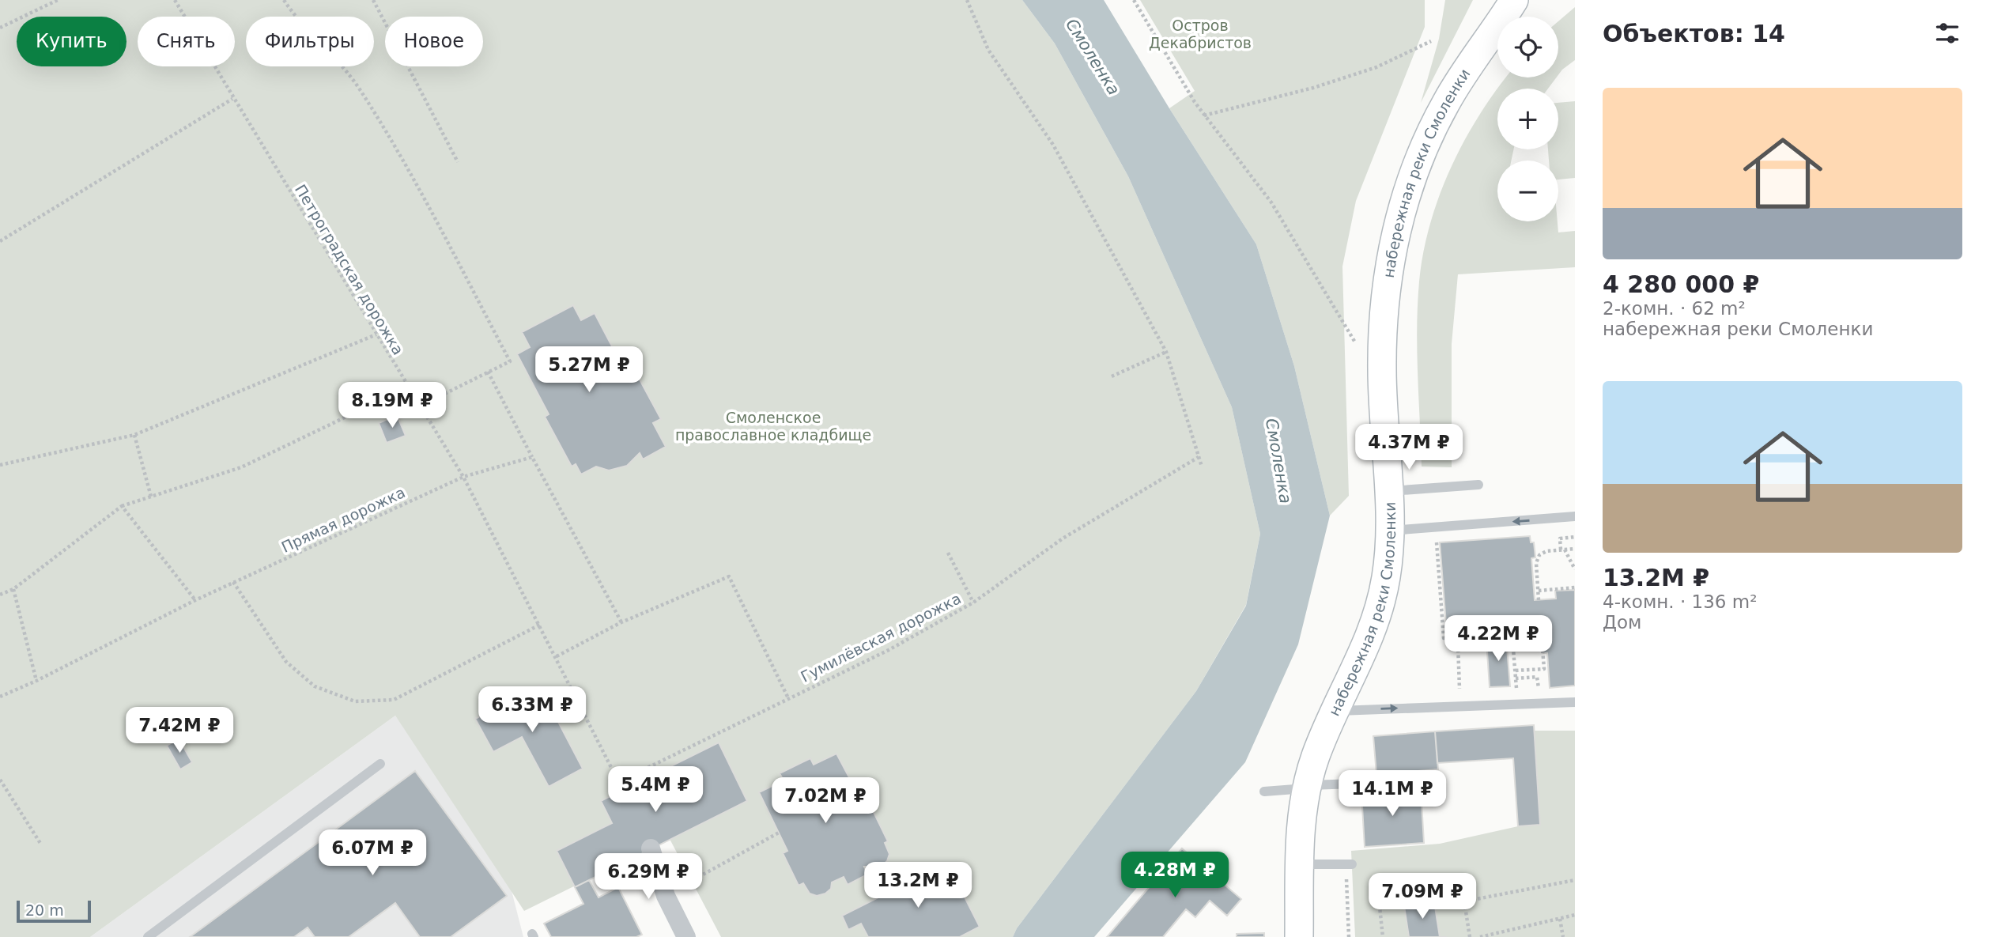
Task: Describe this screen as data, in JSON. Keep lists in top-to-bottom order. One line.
{"streets":{"main road":["набережная реки Смоленки"],"path":["Петроградская дорожка","Прямая дорожка","Гумилёвская дорожка"]},"crossings":[["Петроградская дорожка","Прямая дорожка"],["Петроградская дорожка","Гумилёвская дорожка"]],"water":["Смоленка"],"parks":["Остров Декабристов","Смоленское православное кладбище"],"scale_bar":"20 m","page":{"heading":"Объектов: 14","map_buttons":["+","−"],"chip":["Купить","Снять","Фильтры","Новое"],"list":[{"name":"4 280 000 ₽","note":"2-комн. · 62 m² · набережная реки Смоленки"},{"name":"13.2M ₽","note":"4-комн. · 136 m² · Дом"}],"price":["5.27M ₽","8.19M ₽","4.37M ₽","4.22M ₽","6.33M ₽","7.42M ₽","5.4M ₽","14.1M ₽","7.02M ₽","6.07M ₽","4.28M ₽","6.29M ₽","13.2M ₽","7.09M ₽"],"scale":"20 m"}}
